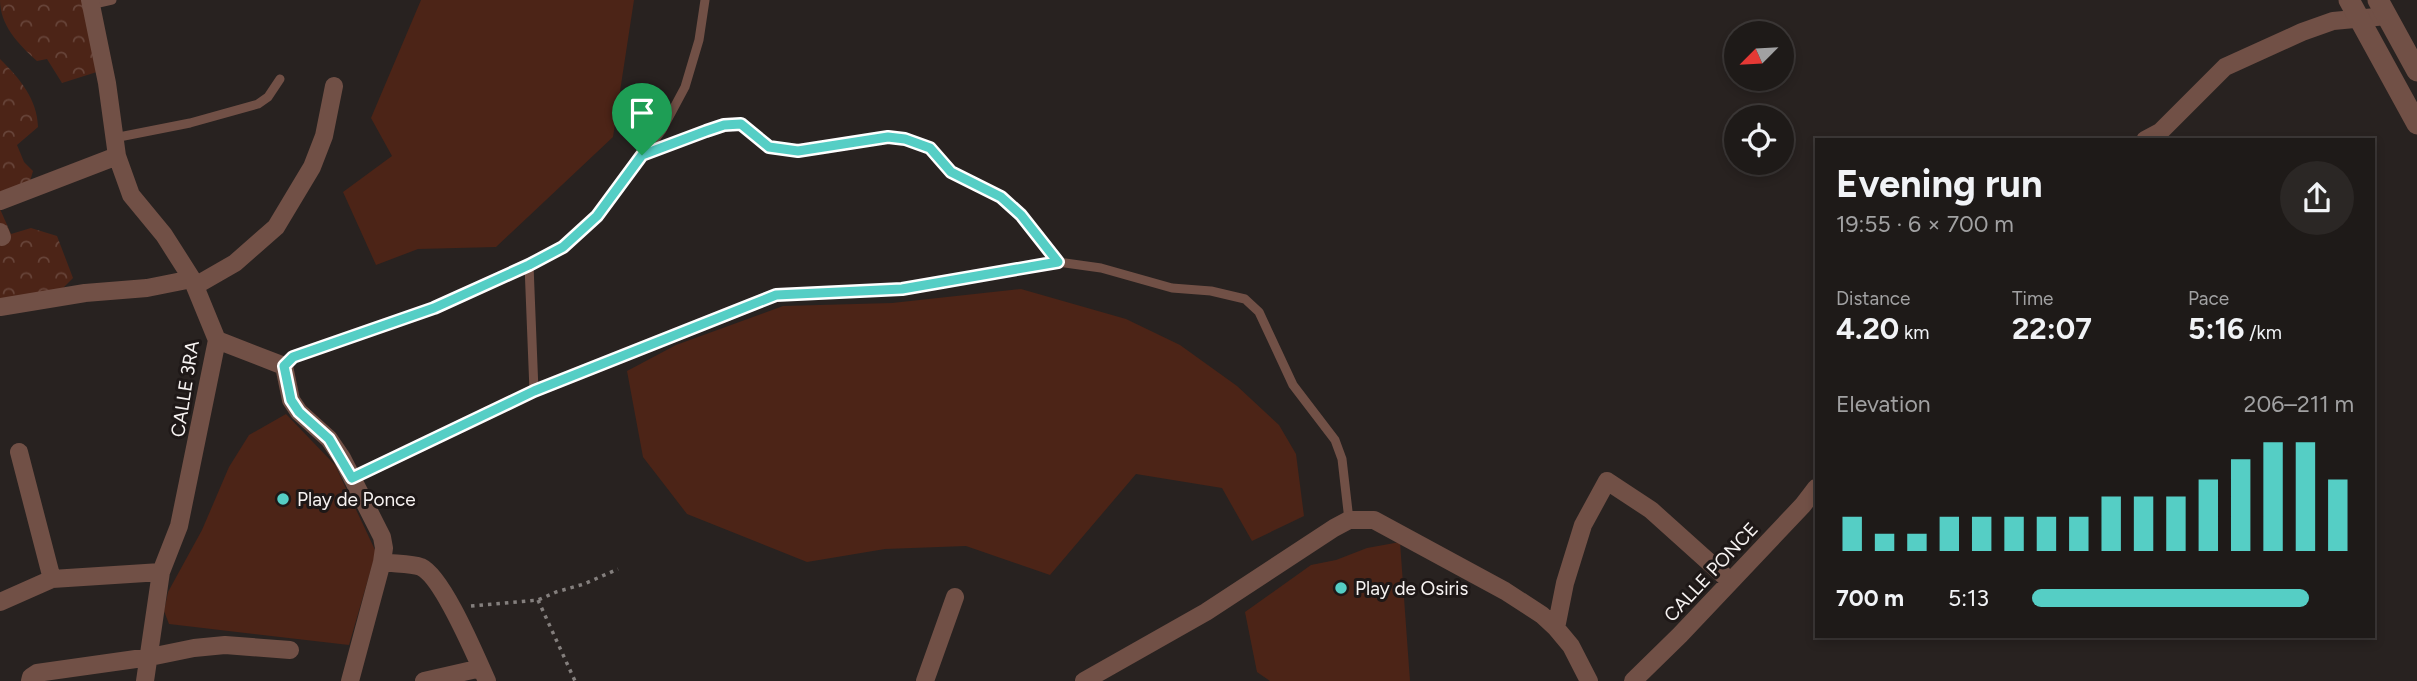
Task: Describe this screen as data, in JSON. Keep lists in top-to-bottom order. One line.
{"streets":{"street":["CALLE 3RA","CALLE PONCE"]},"places":["Play de Ponce","Play de Osiris"],"north":"bottom left","page":{"heading":["Evening run","19:55 · 6 × 700 m"],"stats":[["Distance","4.20 km"],["Time","22:07"],["Pace","5:16 /km"]],"chart":["Elevation","206–211 m"],"list":[{"name":"700 m","note":"5:13"}]}}
